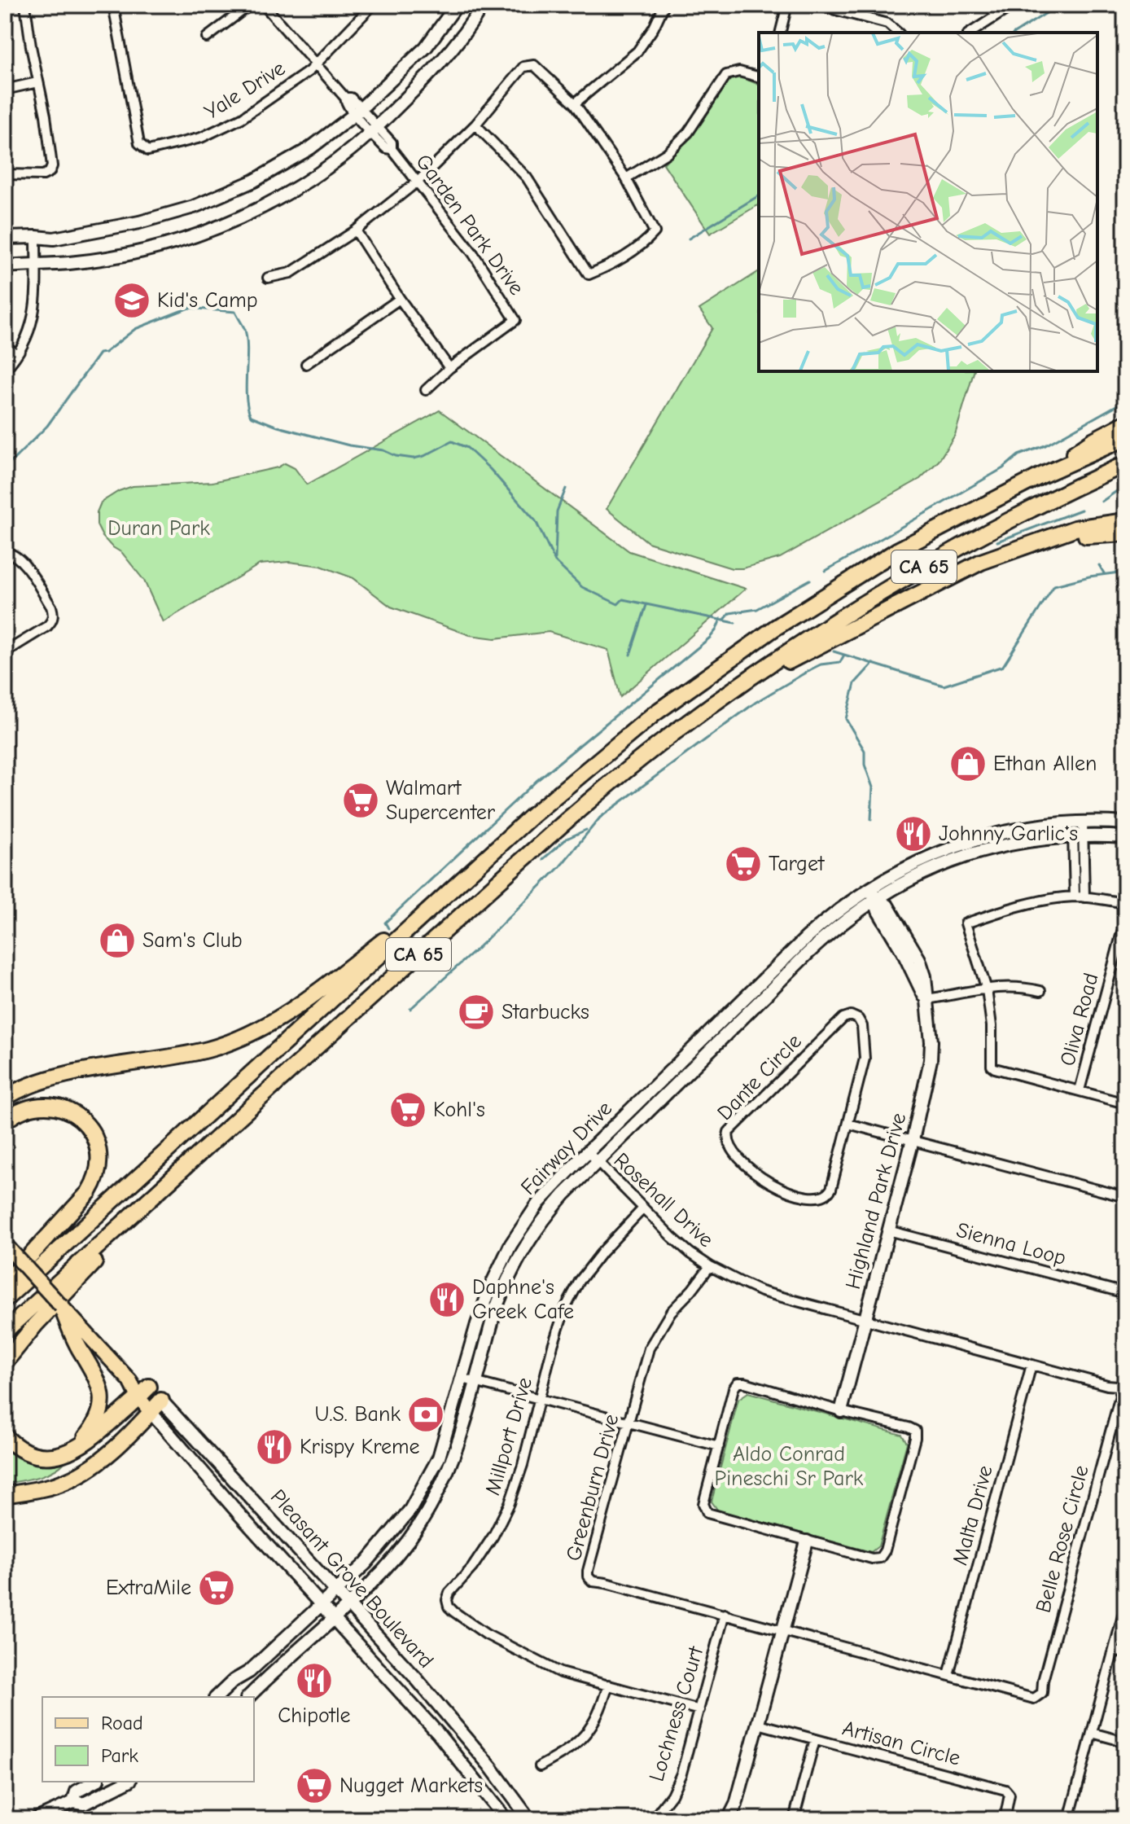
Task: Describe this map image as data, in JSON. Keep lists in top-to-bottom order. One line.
{"streets":{"highway":["CA 65"],"main road":["Fairway Drive","Highland Park Drive","Pleasant Grove Boulevard"],"street":["Yale Drive","Garden Park Drive","Oliva Road","Dante Circle","Rosehall Drive","Sienna Loop","Millport Drive","Greenburn Drive","Malta Drive","Belle Rose Circle","Lochness Court","Artisan Circle"]},"crossings":[["Yale Drive","Garden Park Drive"],["Fairway Drive","Rosehall Drive"],["Fairway Drive","Highland Park Drive"],["Fairway Drive","Pleasant Grove Boulevard"],["Rosehall Drive","Highland Park Drive"],["Rosehall Drive","Millport Drive"],["Rosehall Drive","Greenburn Drive"],["Rosehall Drive","Belle Rose Circle"],["Highland Park Drive","Sienna Loop"],["Highland Park Drive","Belle Rose Circle"],["Millport Drive","Lochness Court"],["Greenburn Drive","Belle Rose Circle"],["Greenburn Drive","Lochness Court"],["Malta Drive","Belle Rose Circle"]],"parks":["Duran Park","Aldo Conrad Pineschi Sr Park"],"places":{"school or university":["Kid's Camp"],"shop":["Ethan Allen","Sam's Club"],"supermarket":["Walmart Supercenter","Target","Kohl's","ExtraMile","Nugget Markets"],"restaurant":["Johnny Garlic's","Daphne's Greek Cafe","Krispy Kreme","Chipotle"],"cafe":["Starbucks"],"bank":["U.S. Bank"]},"legend":["Road","Park"]}
